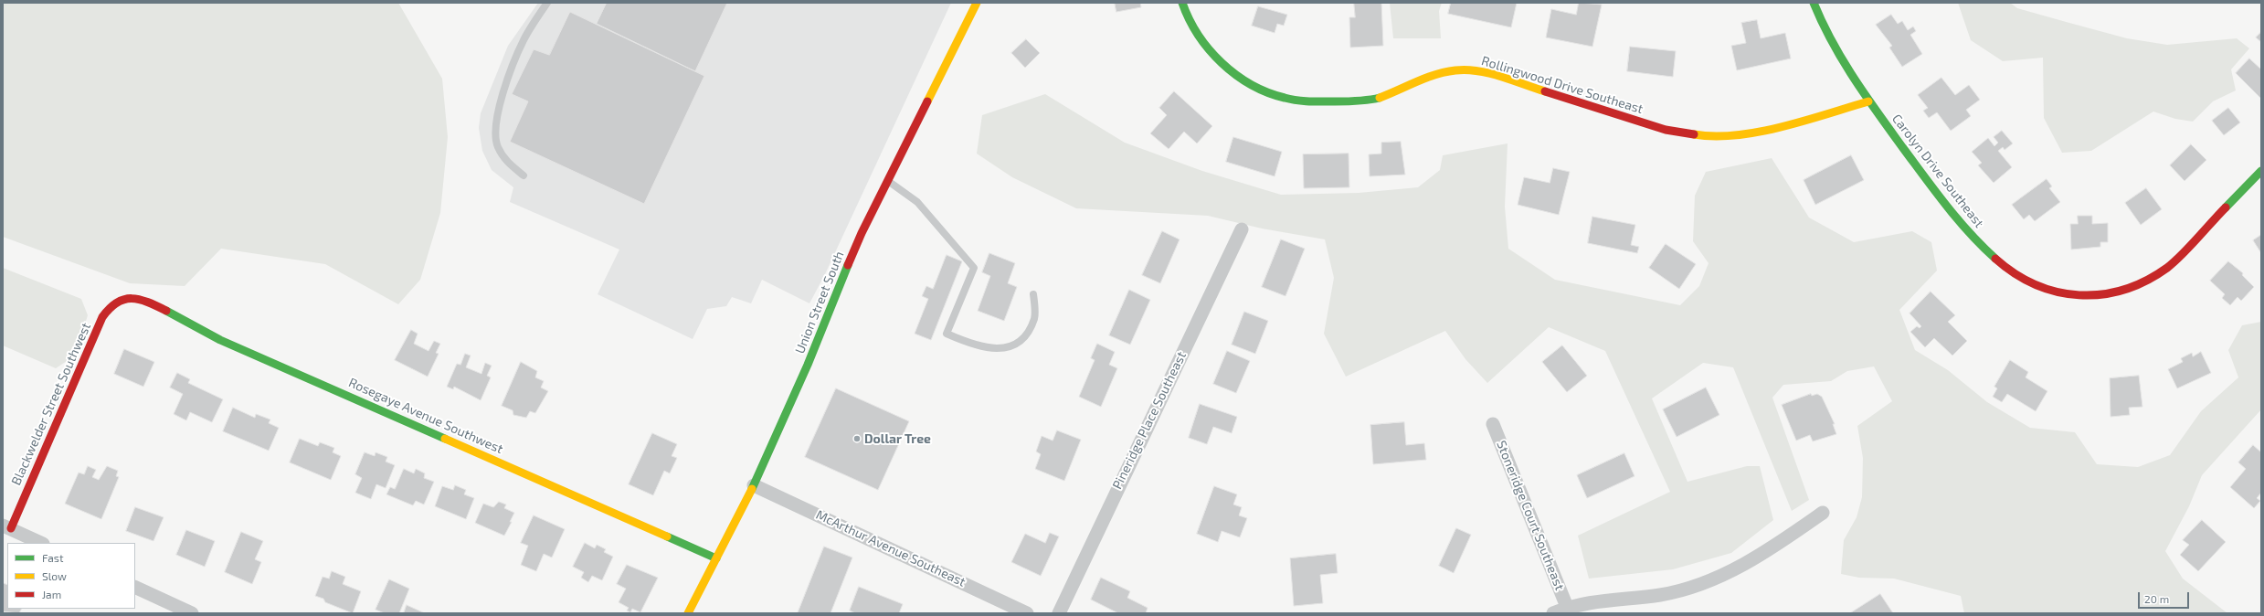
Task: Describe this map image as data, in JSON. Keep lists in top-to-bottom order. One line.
{"streets":{"street":["Rollingwood Drive Southeast","Carolyn Drive Southeast","Union Street South","Blackwelder Street Southwest","Rosegaye Avenue Southwest","Pineridge Place Southeast","Stoneridge Court Southeast","McArthur Avenue Southeast"]},"crossings":[["Rollingwood Drive Southeast","Carolyn Drive Southeast"],["Union Street South","Rosegaye Avenue Southwest"],["Union Street South","McArthur Avenue Southeast"],["Blackwelder Street Southwest","Rosegaye Avenue Southwest"]],"places":["Dollar Tree"],"legend":["Fast","Slow","Jam"],"scale_bar":"20 m"}
